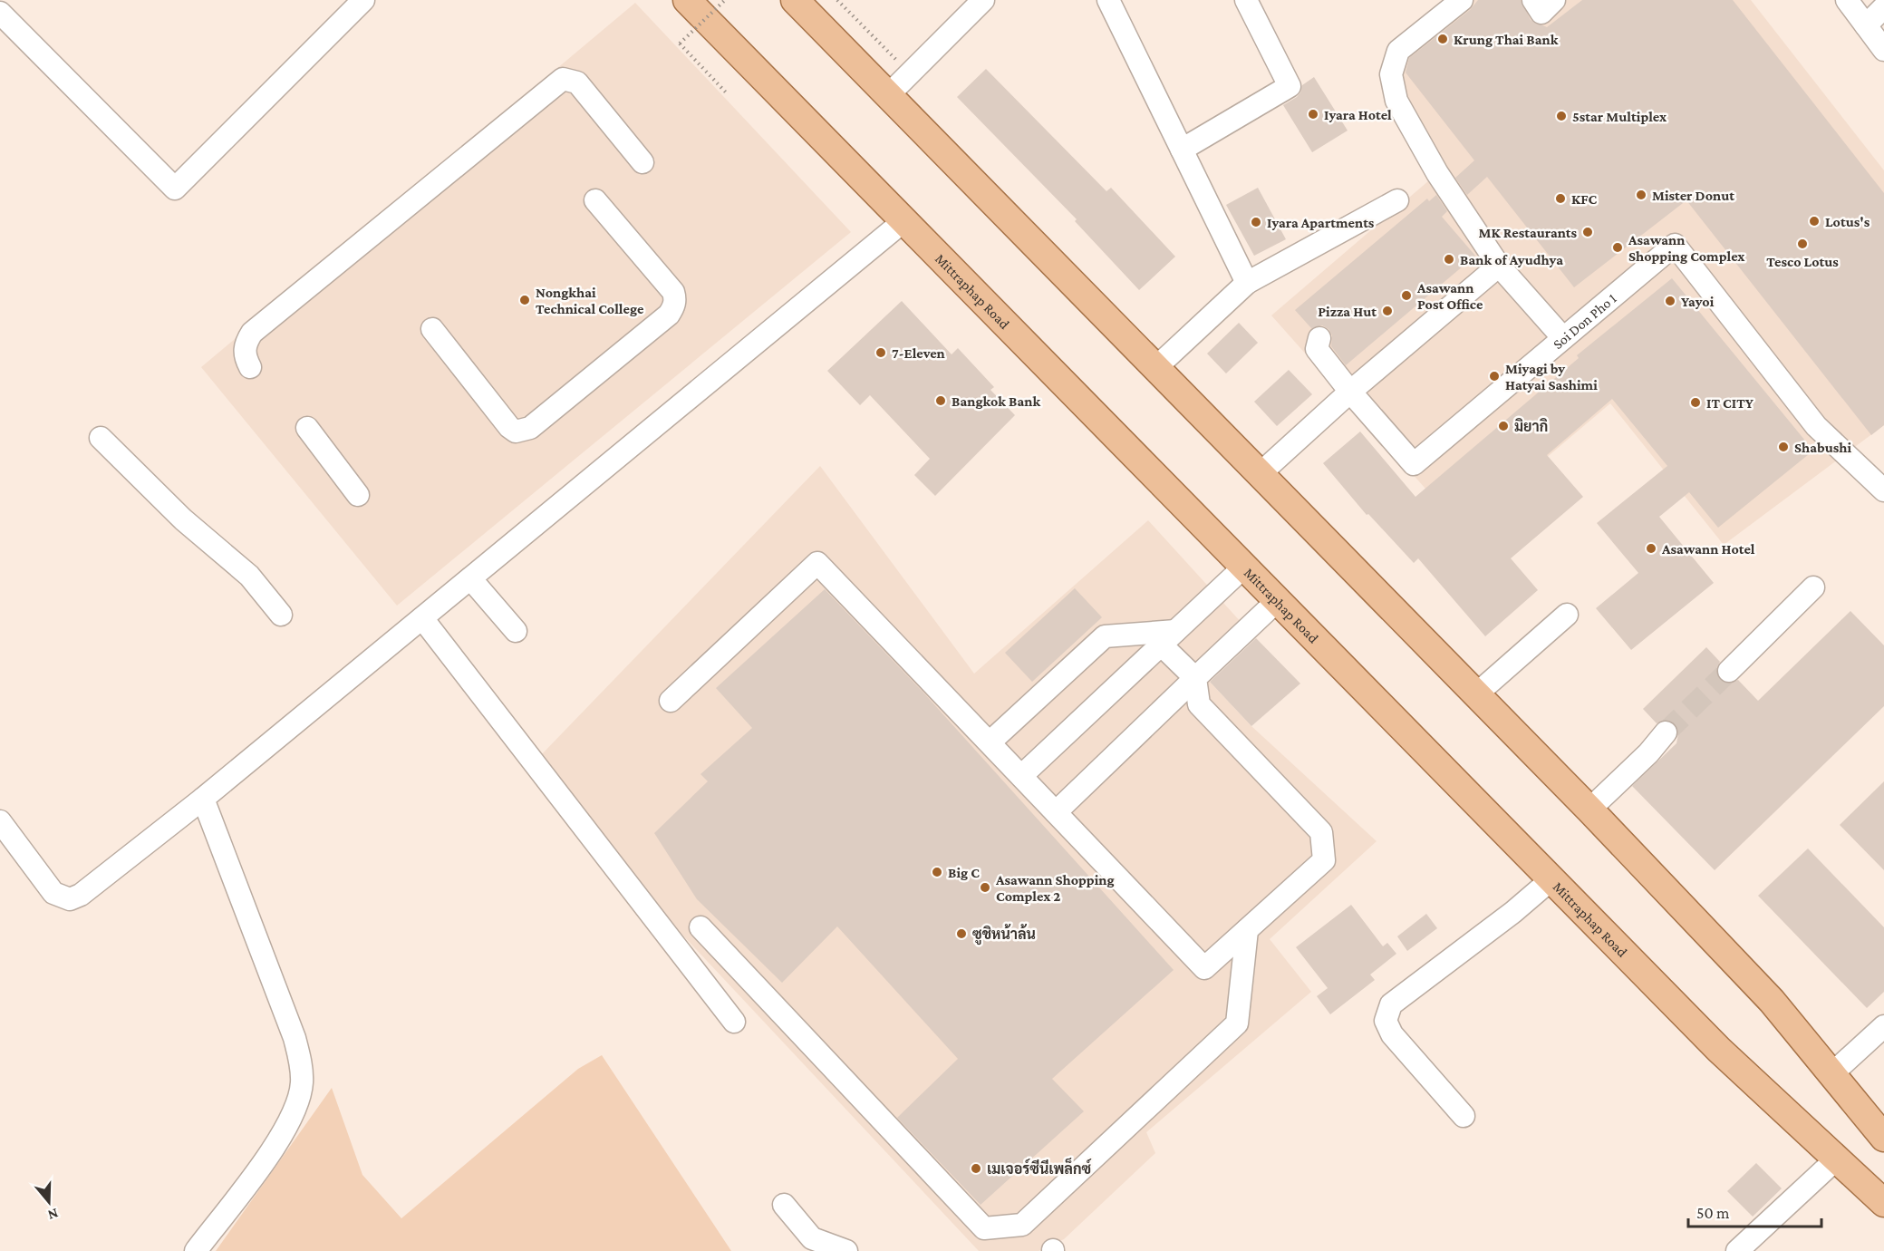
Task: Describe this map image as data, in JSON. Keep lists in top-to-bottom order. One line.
{"streets":{"main road":["Mittraphap Road"],"street":["Soi Don Pho 1"]},"places":["Krung Thai Bank","Iyara Hotel","5star Multiplex","Mister Donut","KFC","Lotus's","Iyara Apartments","MK Restaurants","Tesco Lotus","Asawann Shopping Complex","Bank of Ayudhya","Asawann Post Office","Nongkhai Technical College","Yayoi","Pizza Hut","7-Eleven","Miyagi by Hatyai Sashimi","Bangkok Bank","IT CITY","มิยากิ","Shabushi","Asawann Hotel","Big C","Asawann Shopping Complex 2","ซูชิหน้าล้น","เมเจอร์ซีนีเพล็กซ์"],"scale_bar":"50 m","north":"bottom"}
